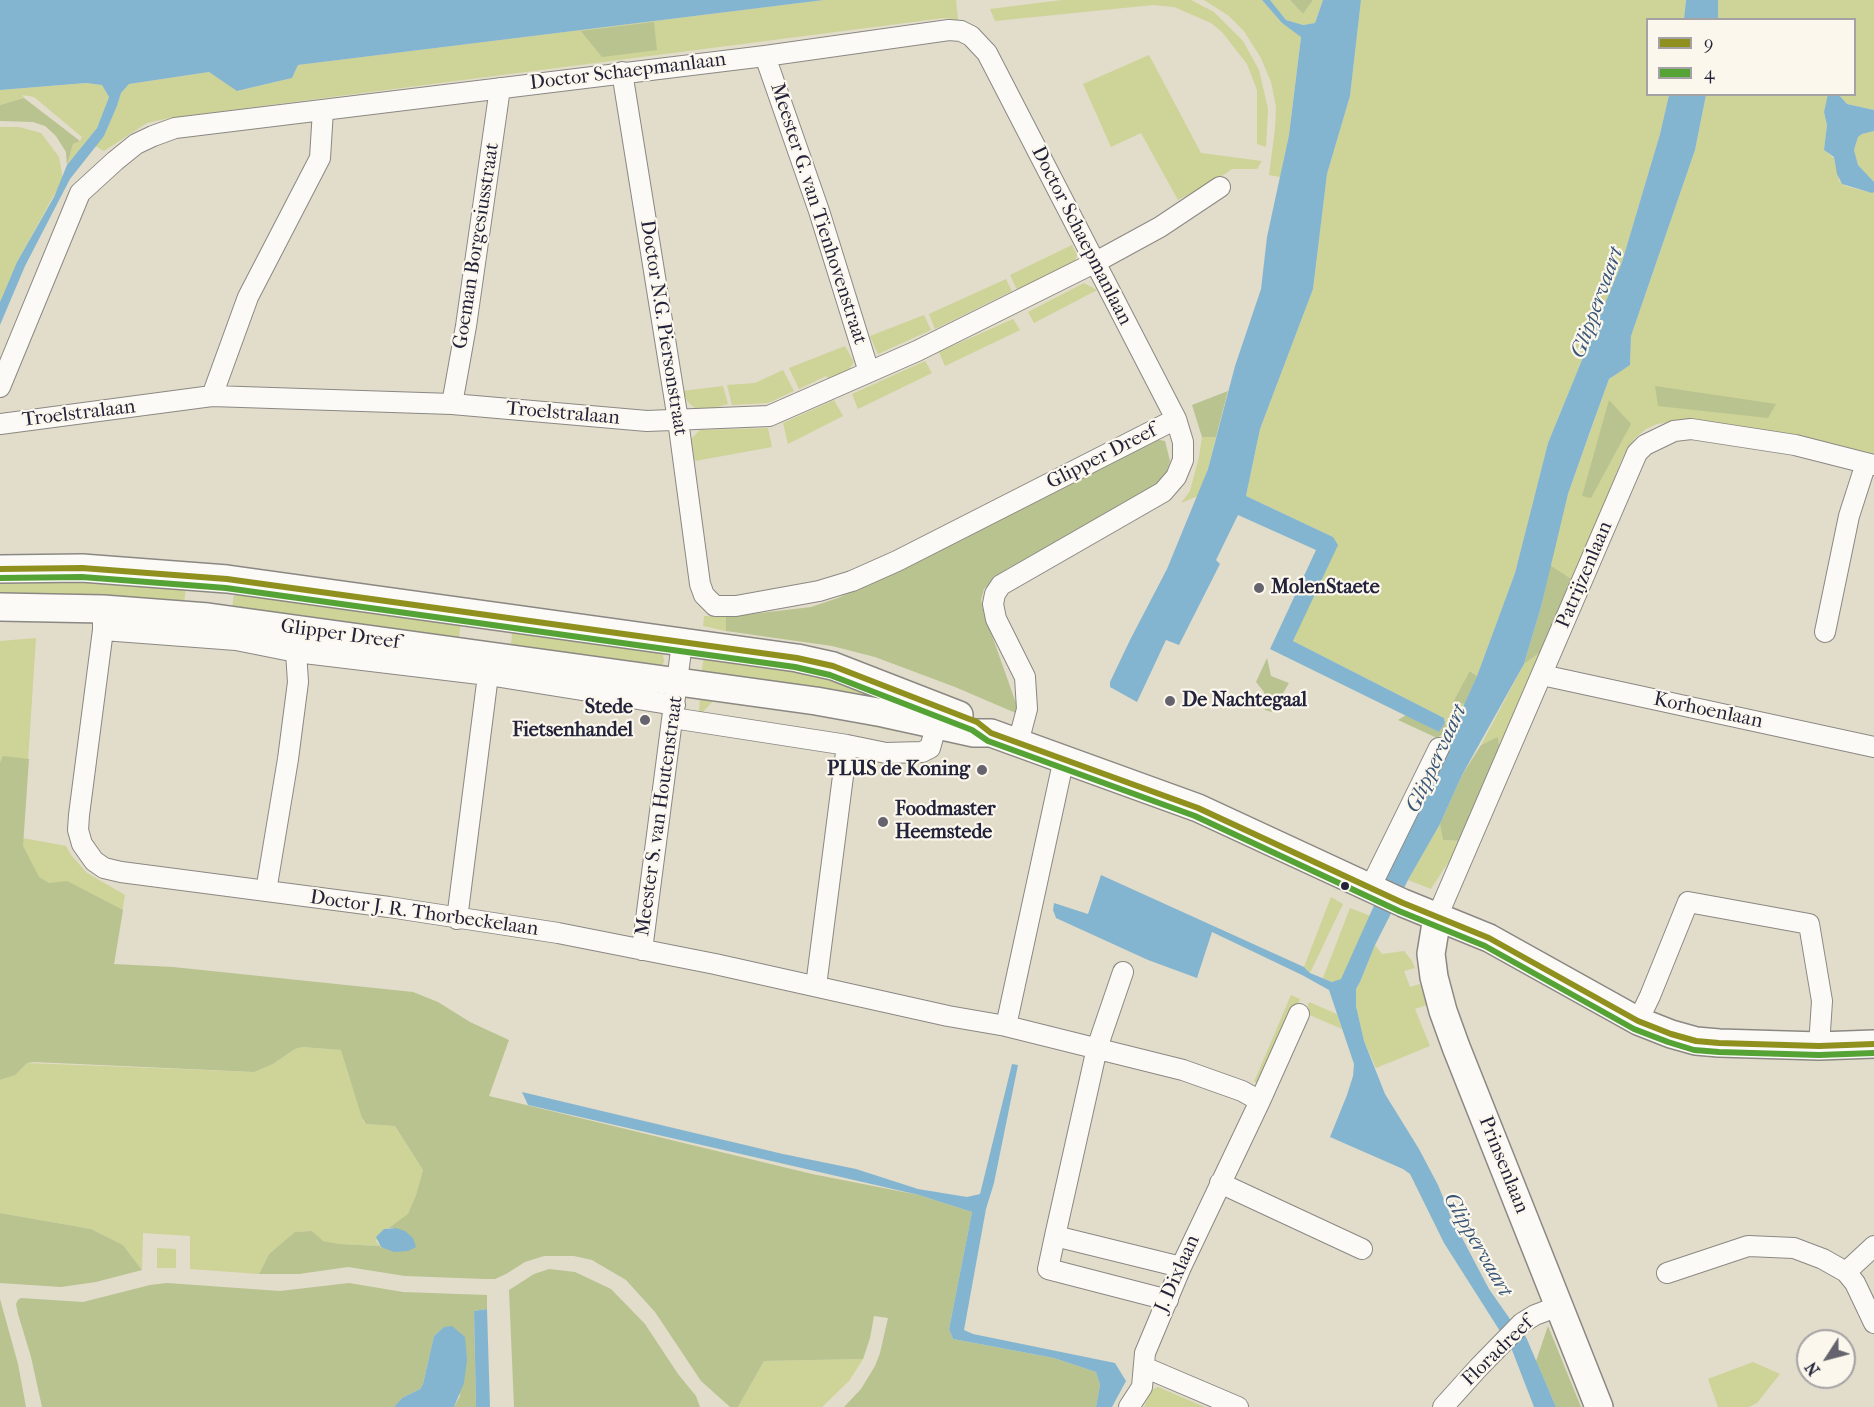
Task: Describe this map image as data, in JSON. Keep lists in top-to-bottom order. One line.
{"streets":{"street":["Doctor Schaepmanlaan","Meester G. van Tienhovenstraat","Goeman Borgesiusstraat","Doctor N.G. Piersonstraat","Troelstralaan","Glipper Dreef","Patrijzenlaan","Korhoenlaan","Meester S. van Houtenstraat","Doctor J. R. Thorbeckelaan","Prinsenlaan","J. Dixlaan","Floradreef"]},"crossings":[["Doctor Schaepmanlaan","Meester G. van Tienhovenstraat"],["Doctor Schaepmanlaan","Goeman Borgesiusstraat"],["Doctor Schaepmanlaan","Doctor N.G. Piersonstraat"],["Doctor Schaepmanlaan","Troelstralaan"],["Doctor Schaepmanlaan","Glipper Dreef"],["Meester G. van Tienhovenstraat","Troelstralaan"],["Goeman Borgesiusstraat","Troelstralaan"],["Doctor N.G. Piersonstraat","Troelstralaan"],["Doctor N.G. Piersonstraat","Glipper Dreef"],["Glipper Dreef","Patrijzenlaan"],["Glipper Dreef","Meester S. van Houtenstraat"],["Glipper Dreef","Doctor J. R. Thorbeckelaan"],["Glipper Dreef","Prinsenlaan"],["Patrijzenlaan","Korhoenlaan"],["Patrijzenlaan","Prinsenlaan"],["Meester S. van Houtenstraat","Doctor J. R. Thorbeckelaan"],["Doctor J. R. Thorbeckelaan","J. Dixlaan"],["Prinsenlaan","Floradreef"]],"water":["Glippervaart"],"places":["MolenStaete","De Nachtegaal","Stede Fietsenhandel","PLUS de Koning","Foodmaster Heemstede"],"lines":["transit line 9","transit line 4"],"legend":["9","4"],"north":"bottom left"}
